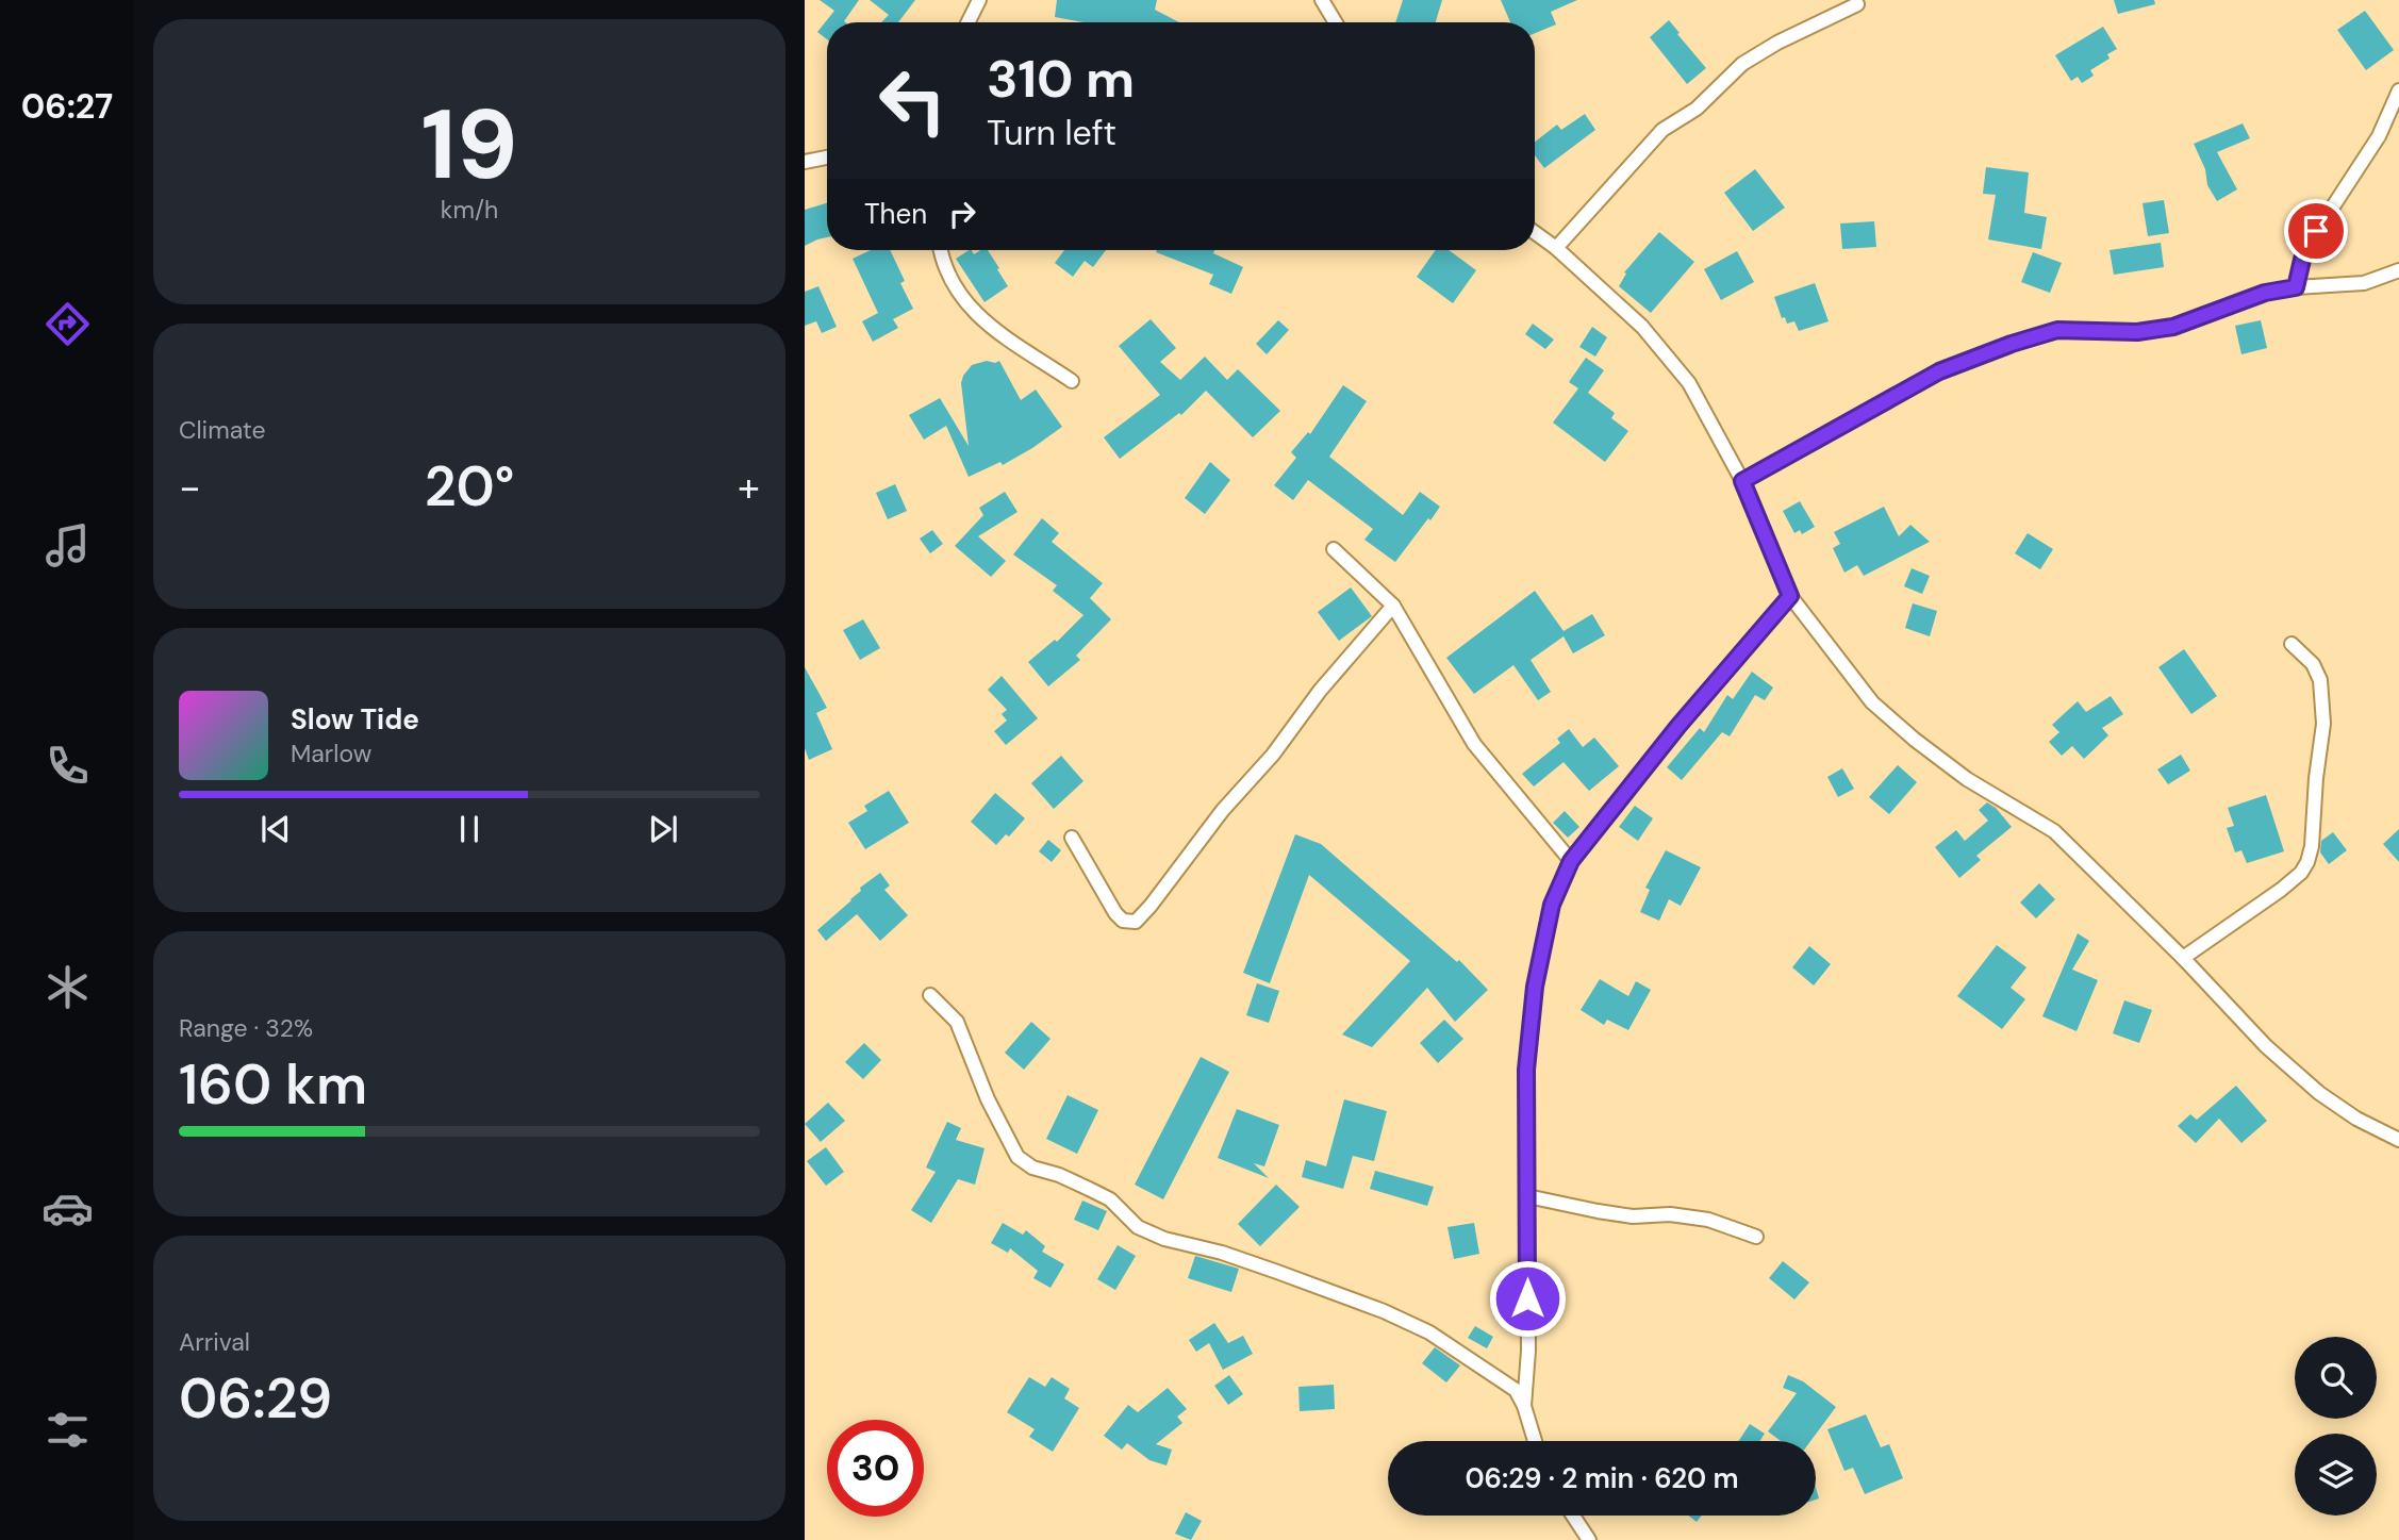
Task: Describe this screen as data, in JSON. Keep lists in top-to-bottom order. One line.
{"page":{"tabs":"06:27","tile":[["19","km/h"],"Climate",["Range · 32%","160 km"],["Arrival","06:29"]],"turn":["310 m","Turn left"],"then":"Then","heat":["−","20°","+"],"song":["Slow Tide","Marlow"],"limit":"30","trip":"06:29 · 2 min · 620 m"}}
